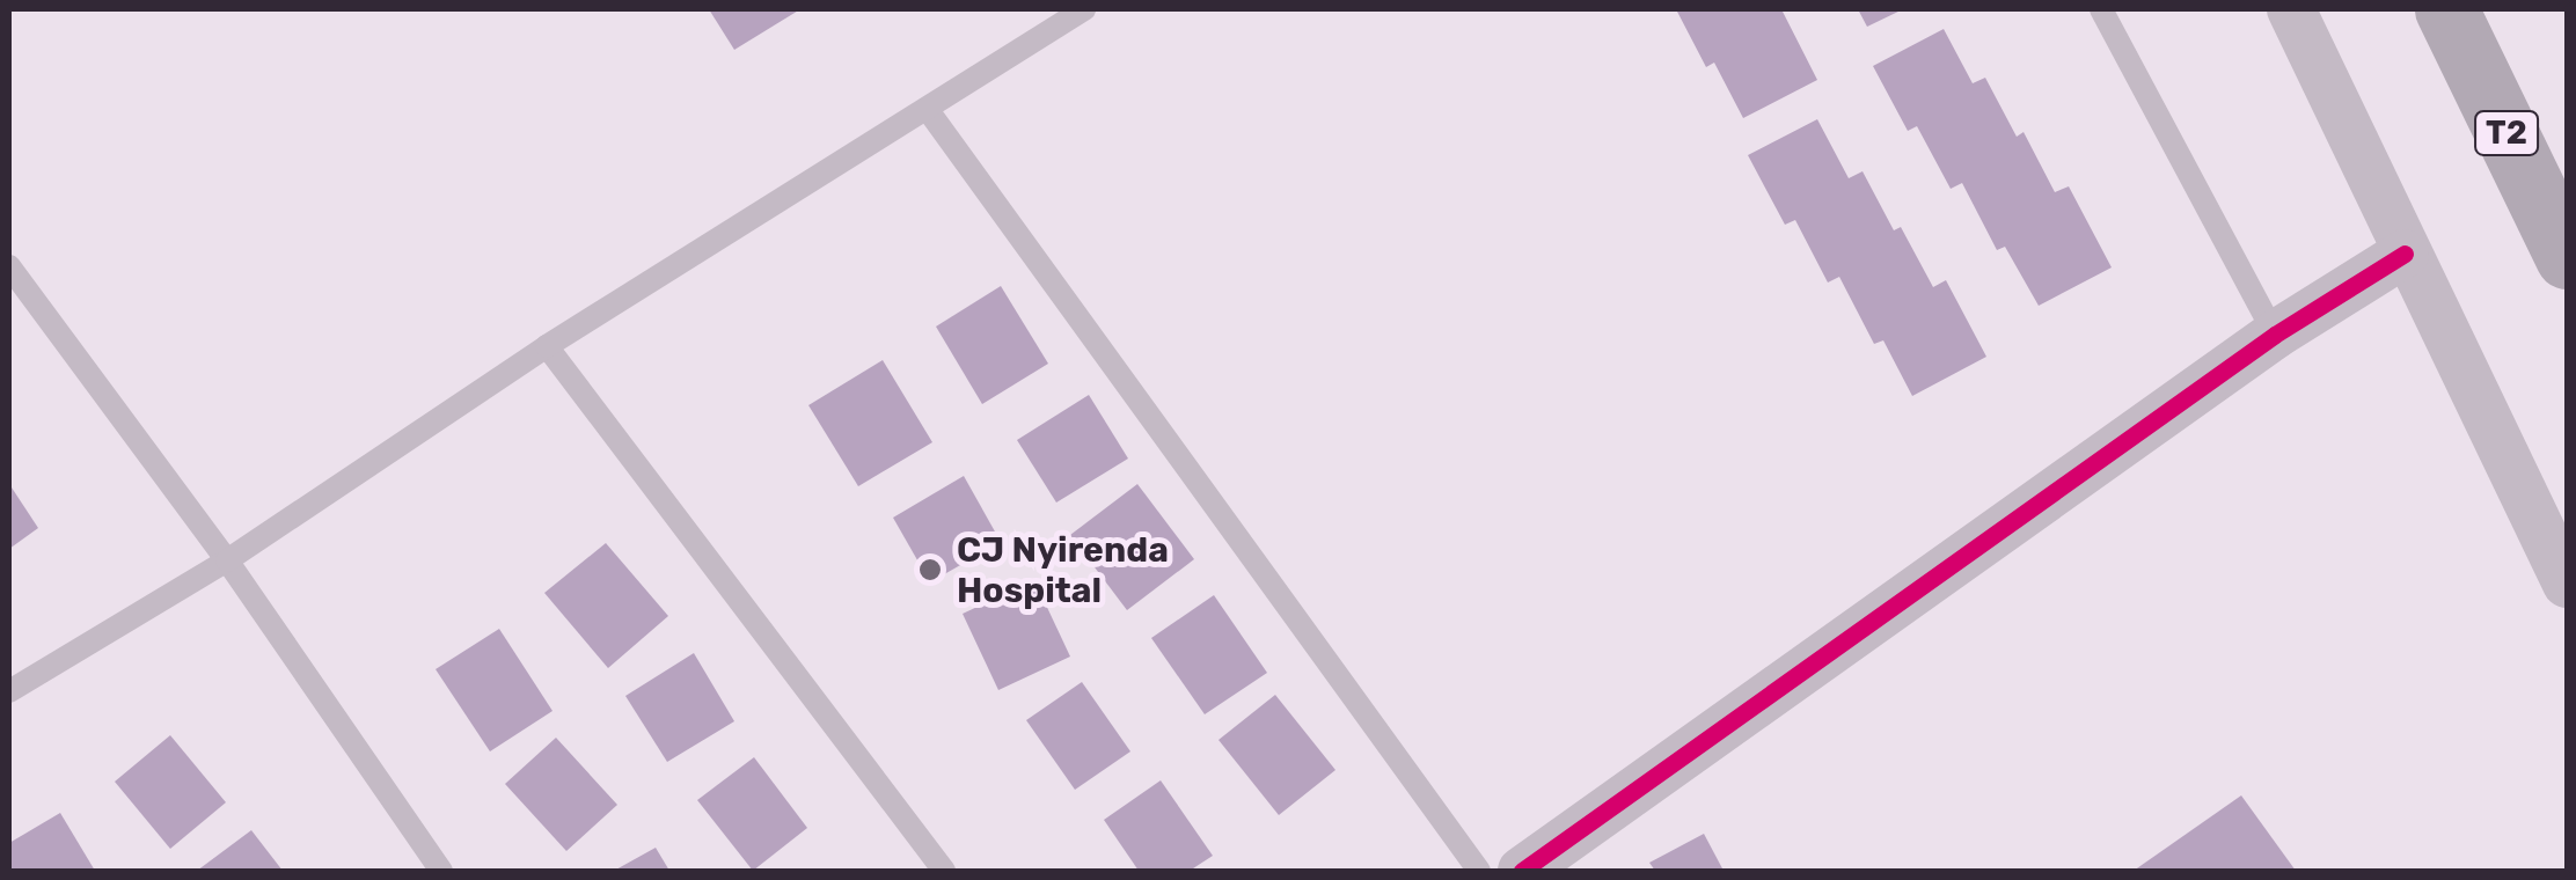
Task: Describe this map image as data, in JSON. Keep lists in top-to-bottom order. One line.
{"streets":{"main road":["T2"]},"places":["CJ Nyirenda Hospital"]}
